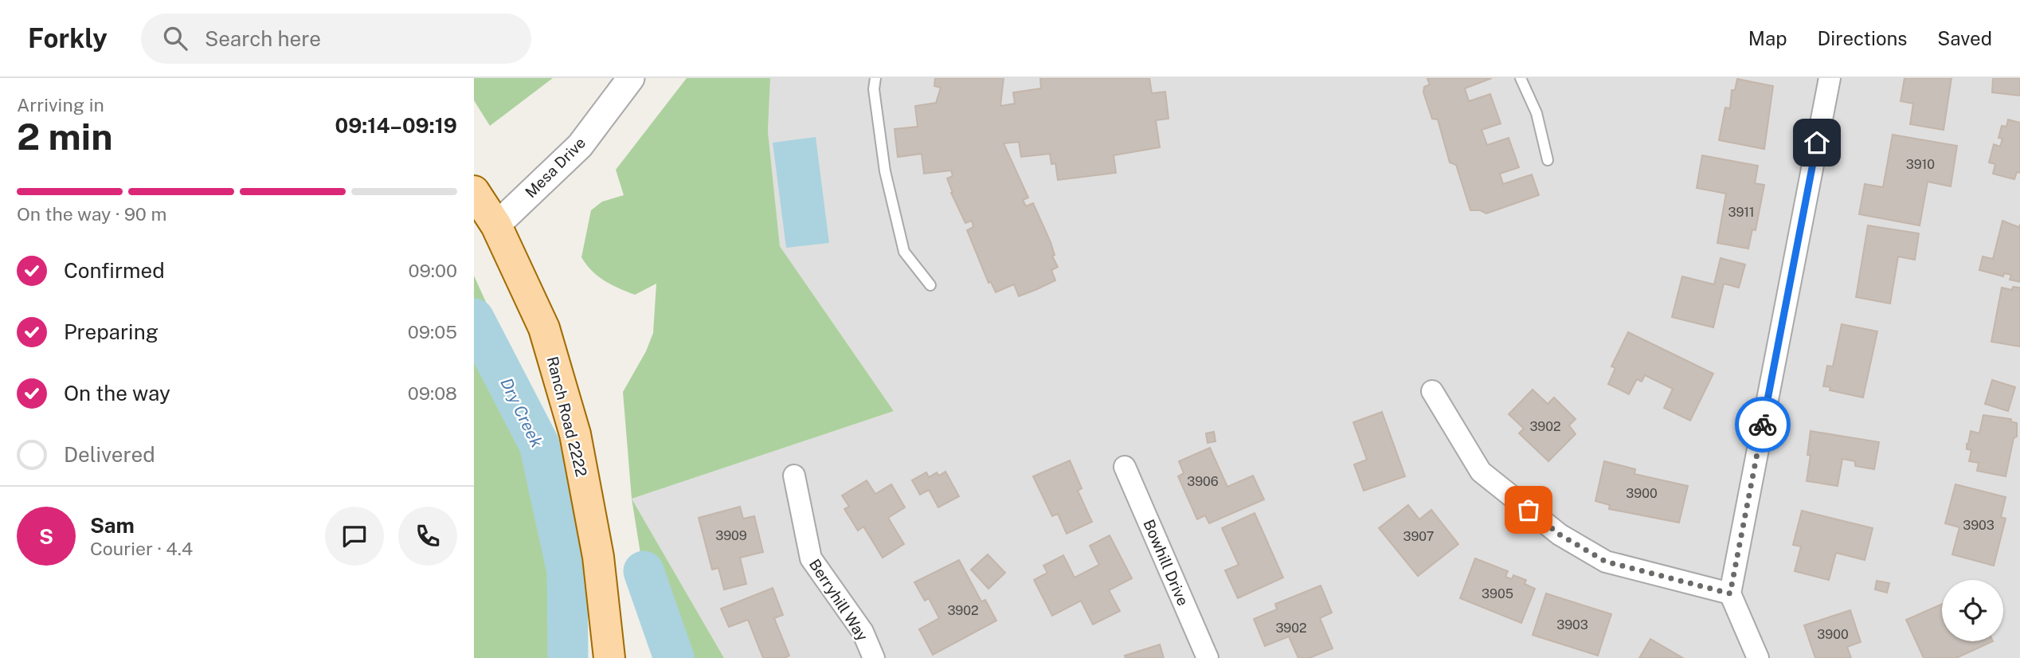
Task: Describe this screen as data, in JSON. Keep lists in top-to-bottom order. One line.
{"streets":{"main road":["Ranch Road 2222"],"street":["Mesa Drive","Bowhill Drive","Berryhill Way"]},"crossings":[["Mesa Drive","Ranch Road 2222"]],"water":["Dry Creek"],"house_numbers":["3910","3911","3902","3906","3900","3903","3909","3907","3905","3902","3903","3902","3900"],"page":{"header":"Forkly","search":"Search here","nav":["Map","Directions","Saved"],"heading":["2 min","Arriving in","09:14–09:19"],"panel":["Sam","Courier · 4.4"],"bar":"On the way · 90 m","list":[["Confirmed","09:00"],["Preparing","09:05"],["On the way","09:08"],"Delivered"],"round":"S"}}
